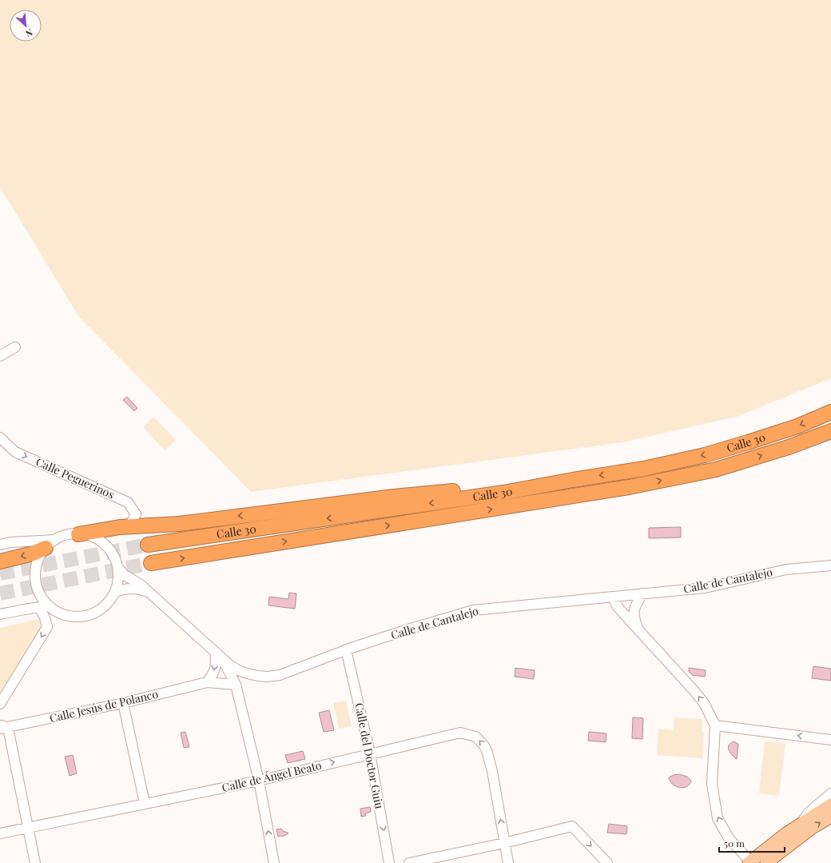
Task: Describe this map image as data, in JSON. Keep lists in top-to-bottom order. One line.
{"streets":{"highway":["Calle 30"],"street":["Calle Peguerinos","Calle de Cantalejo","Calle Jesús de Polanco","Calle del Doctor Guiu","Calle de Ángel Beato"]},"crossings":[["Calle de Cantalejo","Calle del Doctor Guiu"],["Calle del Doctor Guiu","Calle de Ángel Beato"]],"one_way":["Calle Peguerinos","Calle del Doctor Guiu"],"scale_bar":"50 m","north":"bottom right"}
